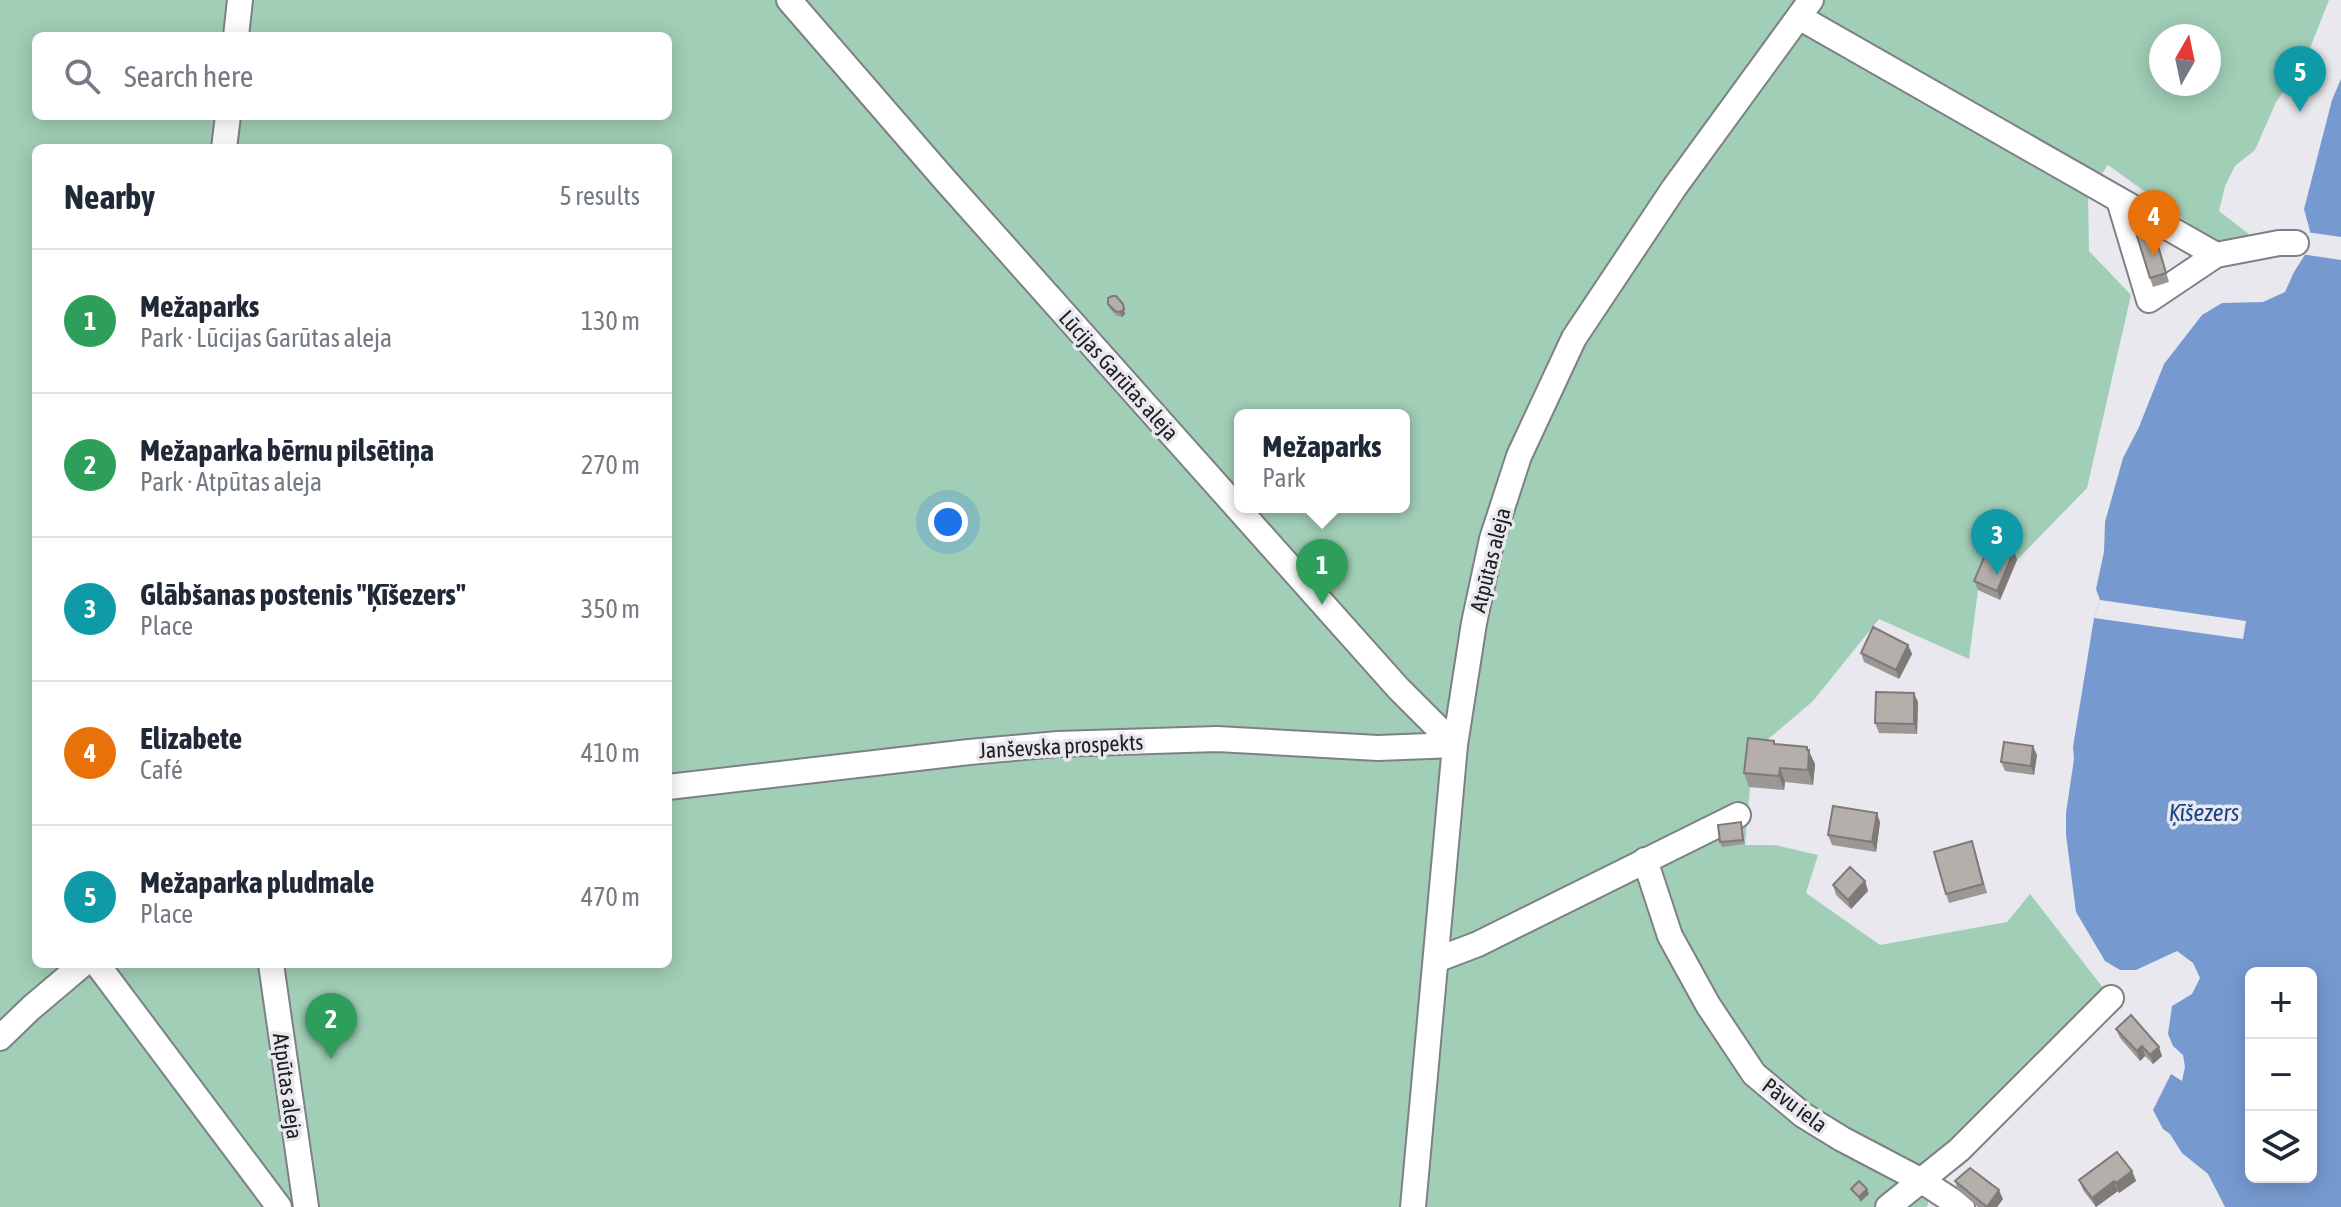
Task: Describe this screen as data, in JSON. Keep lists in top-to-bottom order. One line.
{"streets":{"street":["Lūcijas Garūtas aleja","Atpūtas aleja","Janševska prospekts","Pāvu iela"]},"crossings":[["Lūcijas Garūtas aleja","Atpūtas aleja"],["Lūcijas Garūtas aleja","Janševska prospekts"],["Atpūtas aleja","Janševska prospekts"]],"water":["Ķīšezers"],"north":"top","page":{"search":"Search here","pins":["5","4","3","1","2"],"heading":["Nearby","5 results"],"list":[{"mark":"1","name":"Mežaparks","note":"Park · Lūcijas Garūtas aleja","value":"130 m"},{"mark":"2","name":"Mežaparka bērnu pilsētiņa","note":"Park · Atpūtas aleja","value":"270 m"},{"mark":"3","name":"Glābšanas postenis \"Ķīšezers\"","note":"Place","value":"350 m"},{"mark":"4","name":"Elizabete","note":"Café","value":"410 m"},{"mark":"5","name":"Mežaparka pludmale","note":"Place","value":"470 m"}],"popup":["Mežaparks","Park"],"map_buttons":["+","−"]}}
